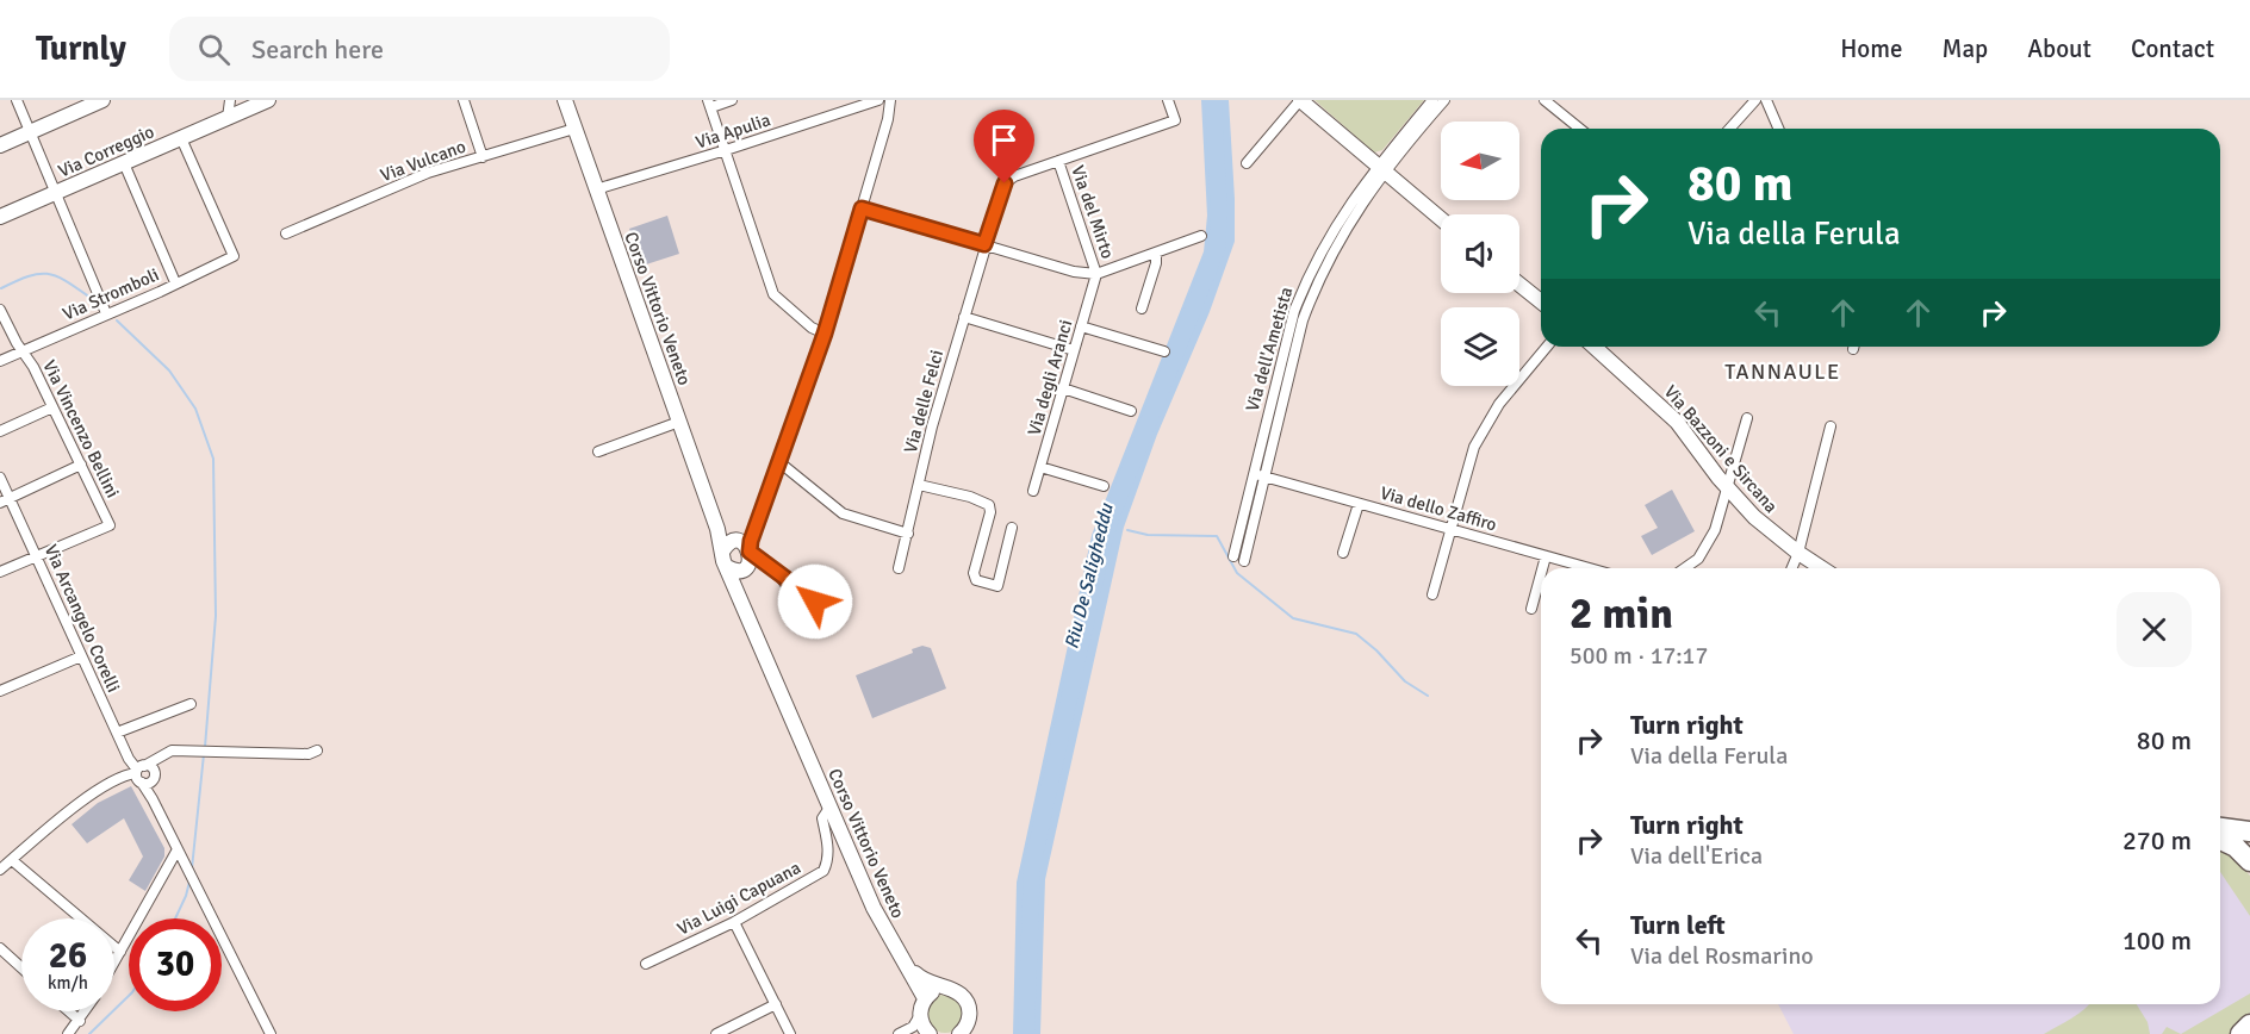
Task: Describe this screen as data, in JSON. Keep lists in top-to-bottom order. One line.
{"streets":{"main road":["Via Correggio","Corso Vittorio Veneto","Via Bazzoni e Sircana"],"street":["Via Apulia","Via Vulcano","Via del Mirto","Via Stromboli","Via dell'Ametista","Via degli Aranci","Via delle Felci","Via Vincenzo Bellini","Via dello Zaffiro","Via Arcangelo Corelli","Via Luigi Capuana"]},"crossings":[["Via Apulia","Corso Vittorio Veneto"],["Via Correggio","Via Stromboli"],["Via Vulcano","Corso Vittorio Veneto"],["Via del Mirto","Via degli Aranci"],["Via del Mirto","Via delle Felci"],["Via Stromboli","Via Vincenzo Bellini"],["Corso Vittorio Veneto","Via Luigi Capuana"],["Via dell'Ametista","Via dello Zaffiro"],["Via Vincenzo Bellini","Via Arcangelo Corelli"]],"districts":["TANNAULE"],"water":["Riu De Saligheddu"],"north":"left","page":{"header":"Turnly","search":"Search here","nav":["Home","Map","About","Contact"],"turn":["80 m","Via della Ferula"],"heading":["2 min","500 m · 17:17"],"list":[{"name":"Turn right","note":"Via della Ferula","value":"80 m"},{"name":"Turn right","note":"Via dell'Erica","value":"270 m"},{"name":"Turn left","note":"Via del Rosmarino","value":"100 m"}],"speed":"26 km/h","limit":"30"}}
